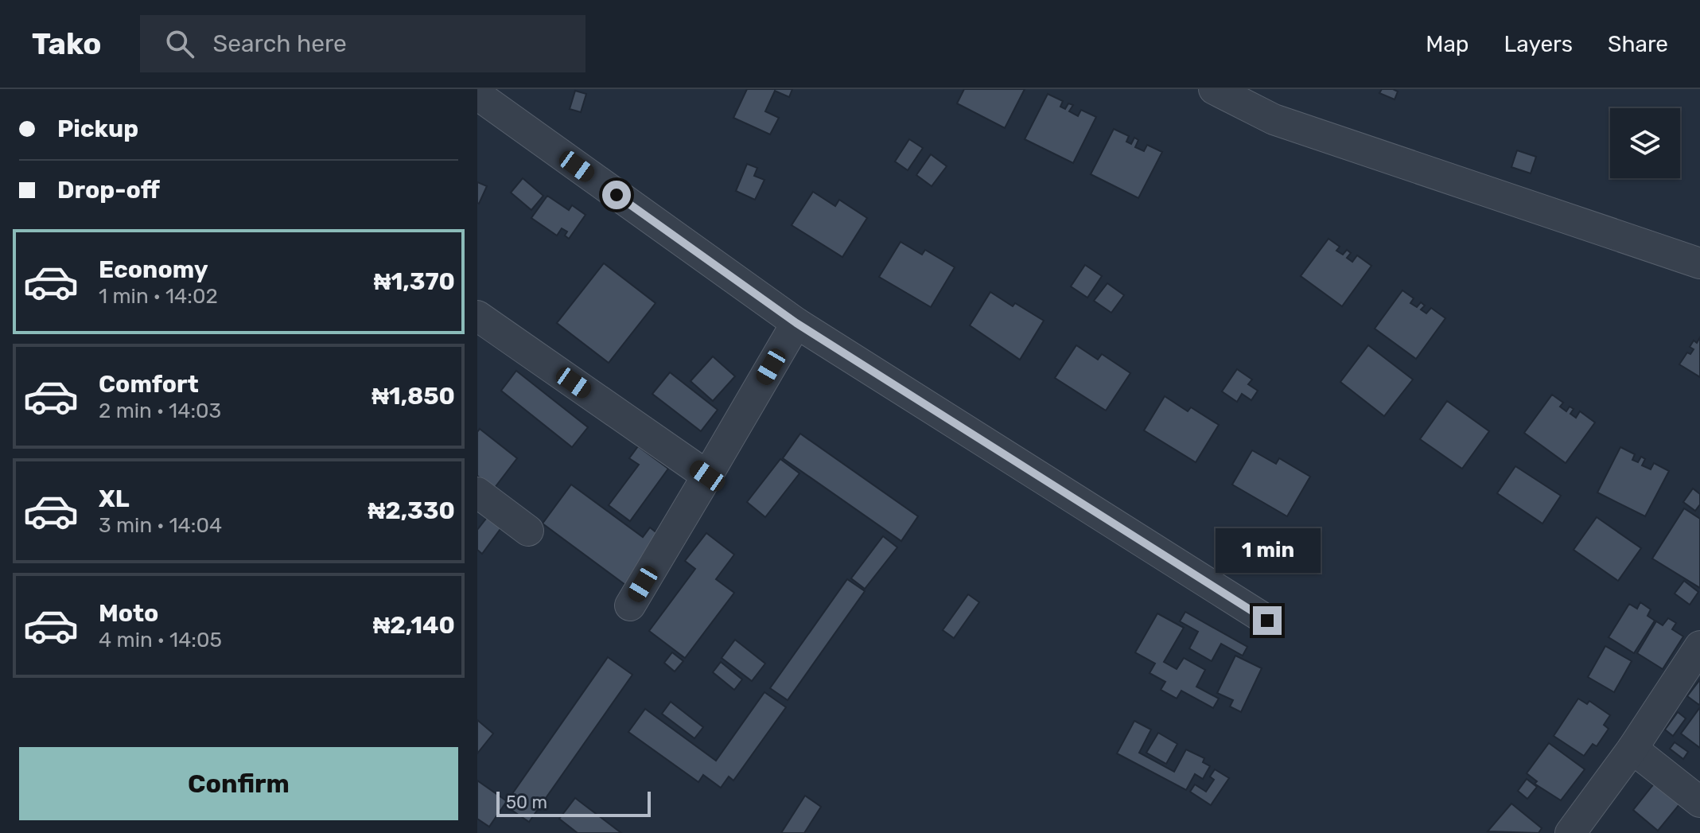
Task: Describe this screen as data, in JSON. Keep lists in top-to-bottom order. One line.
{"scale_bar":"50 m","page":{"header":"Tako","search":"Search here","nav":["Map","Layers","Share"],"banner":["Pickup","Drop-off"],"list":[{"name":"Economy","note":"1 min · 14:02","value":"₦1,370"},{"name":"Comfort","note":"2 min · 14:03","value":"₦1,850"},{"name":"XL","note":"3 min · 14:04","value":"₦2,330"},{"name":"Moto","note":"4 min · 14:05","value":"₦2,140"}],"bubble":"1 min","buttons":"Confirm","scale":"50 m"}}
